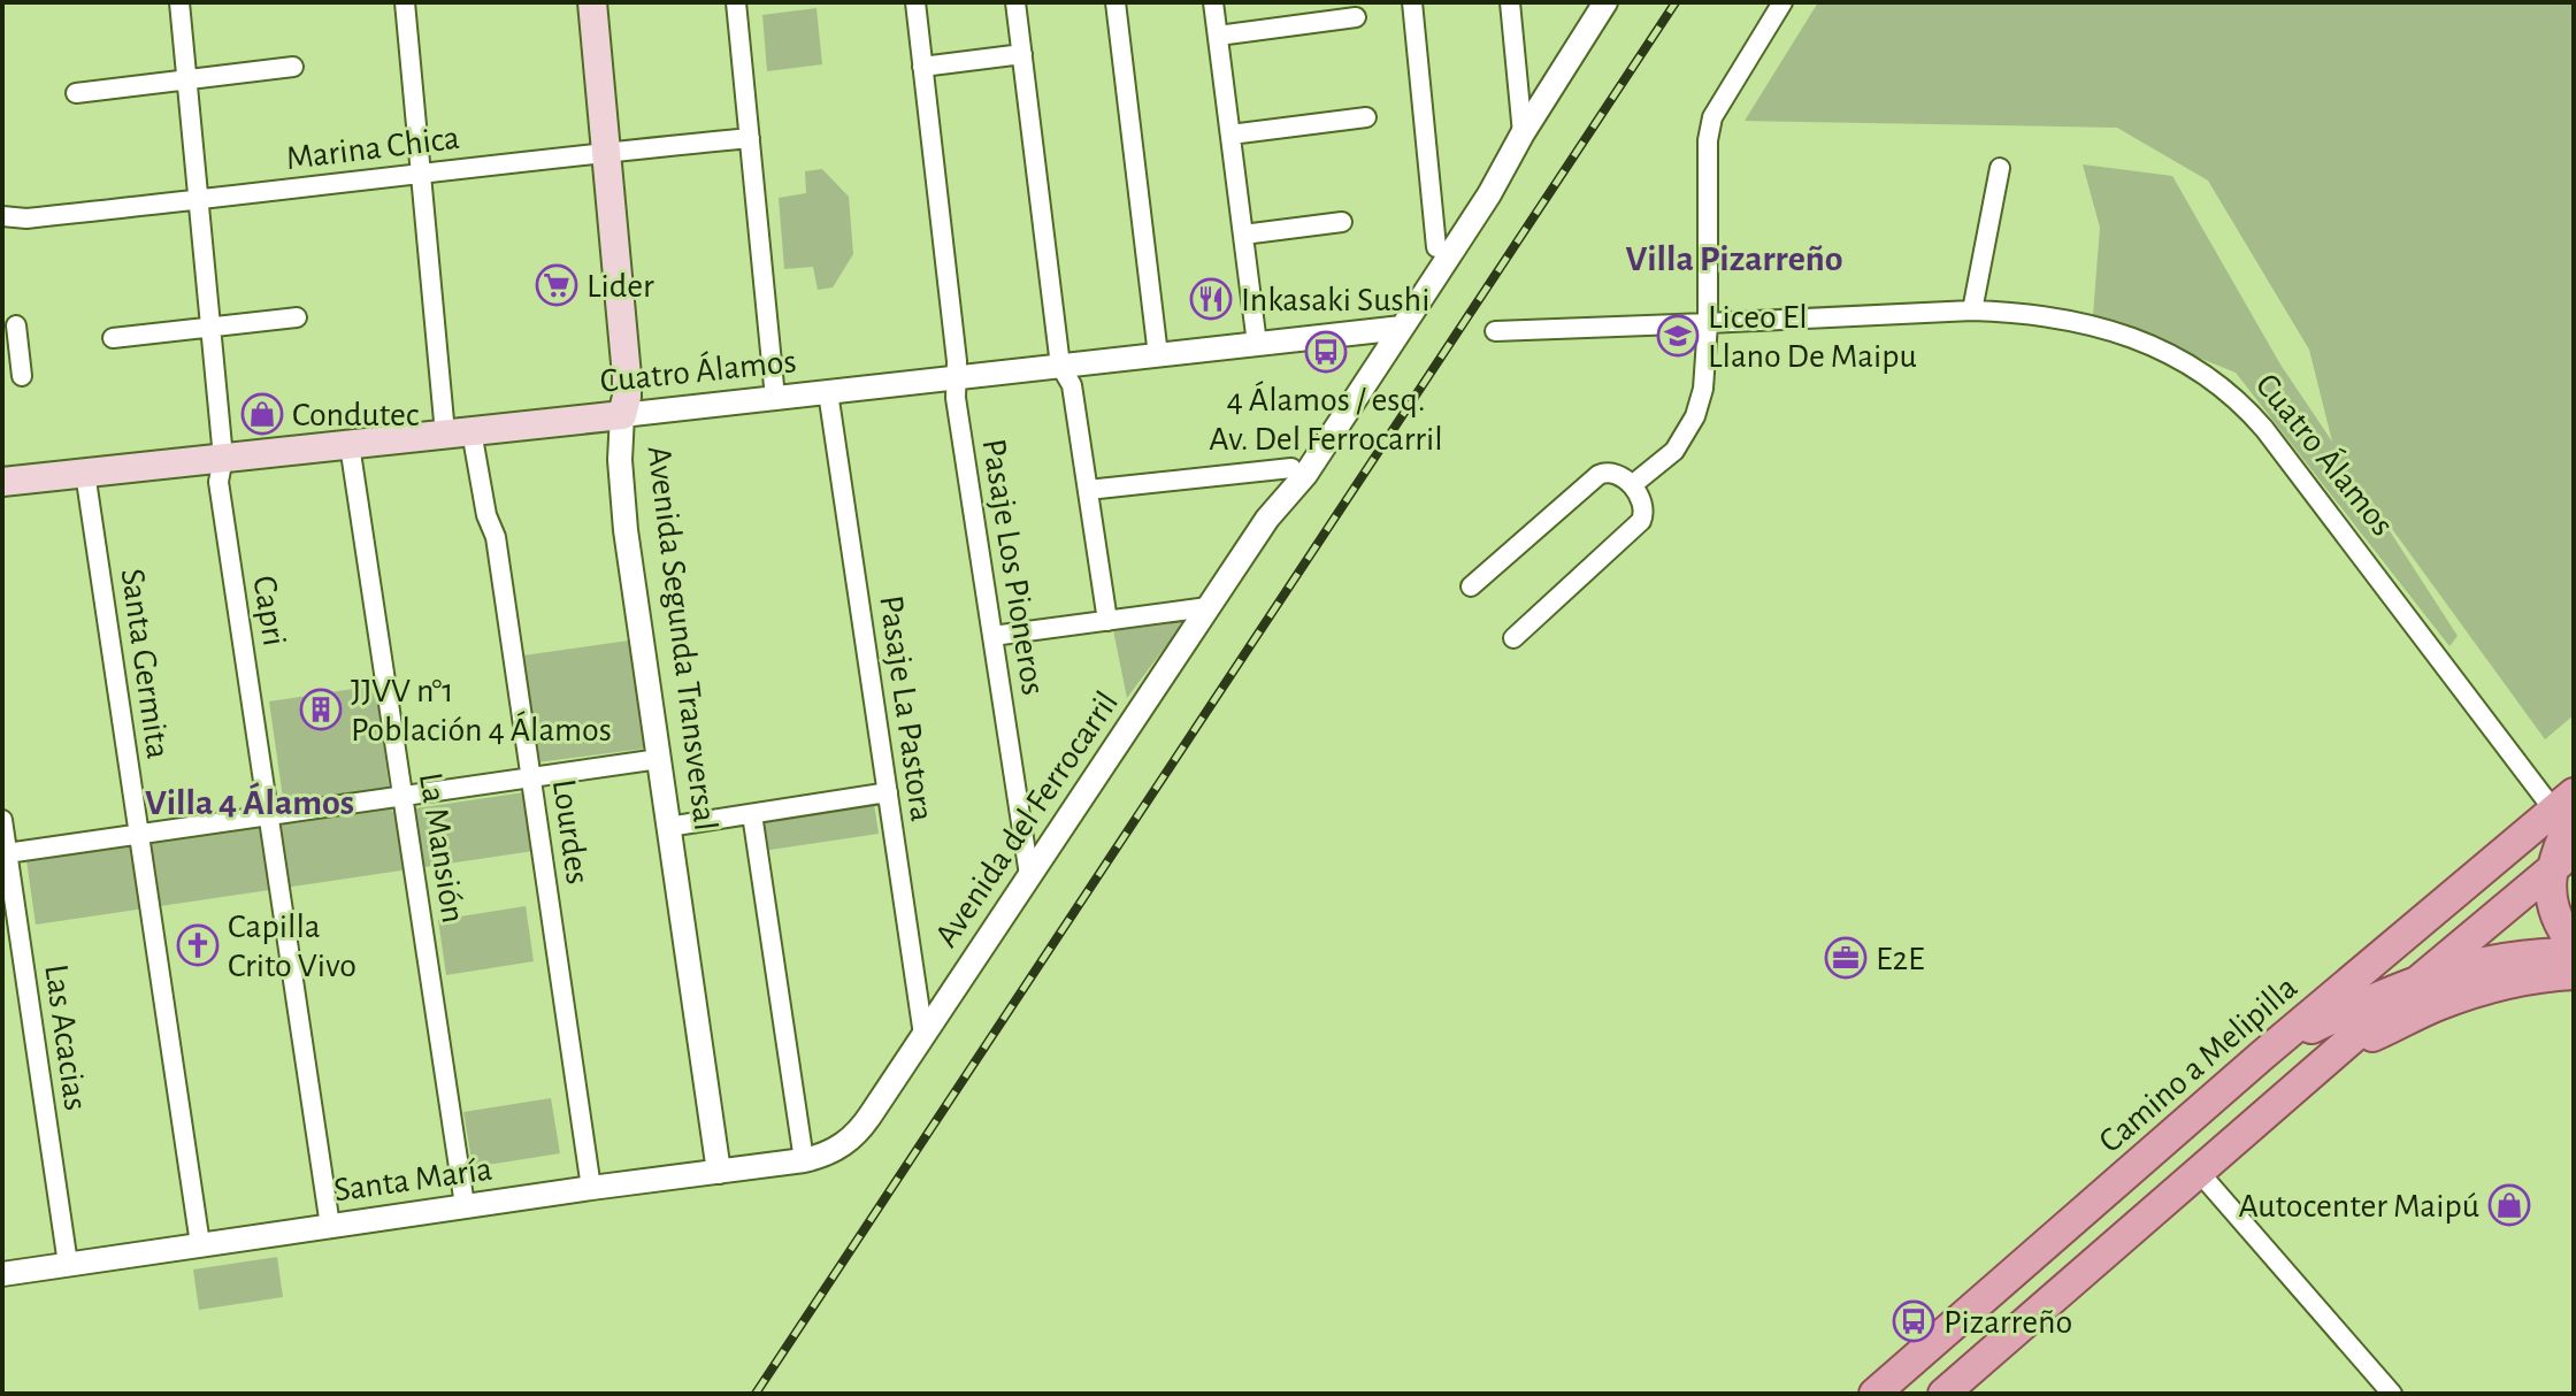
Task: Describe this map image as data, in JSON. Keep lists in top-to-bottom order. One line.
{"streets":{"main road":["Cuatro Álamos","Avenida Segunda Transversal","Camino a Melipilla"],"street":["Marina Chica","Pasaje Los Pioneros","Capri","Santa Germita","Pasaje La Pastora","Avenida del Ferrocarril","Lourdes","La Mansión","Las Acacias","Santa María"]},"crossings":[["Marina Chica","Capri"],["Marina Chica","Avenida Segunda Transversal"],["Marina Chica","Lourdes"],["Cuatro Álamos","Pasaje Los Pioneros"],["Cuatro Álamos","Capri"],["Cuatro Álamos","Avenida Segunda Transversal"],["Cuatro Álamos","Santa Germita"],["Cuatro Álamos","Pasaje La Pastora"],["Cuatro Álamos","Avenida del Ferrocarril"],["Cuatro Álamos","Lourdes"],["Cuatro Álamos","La Mansión"],["Cuatro Álamos","Camino a Melipilla"],["Pasaje Los Pioneros","Avenida del Ferrocarril"],["Capri","Santa María"],["Avenida Segunda Transversal","Santa María"],["Santa Germita","Santa María"],["Pasaje La Pastora","Avenida del Ferrocarril"],["Avenida del Ferrocarril","Santa María"],["Lourdes","Santa María"],["La Mansión","Santa María"],["Las Acacias","Santa María"]],"districts":["Villa Pizarreño","Villa 4 Álamos"],"places":{"supermarket":["Lider"],"restaurant":["Inkasaki Sushi"],"school or university":["Liceo El Llano De Maipu"],"bus stop":["4 Álamos / esq. Av. Del Ferrocarril","Pizarreño"],"shop":["Condutec","Autocenter Maipú"],"building":["JJVV n°1 Población 4 Álamos"],"church":["Capilla Crito Vivo"],"office":["E2E"]}}
